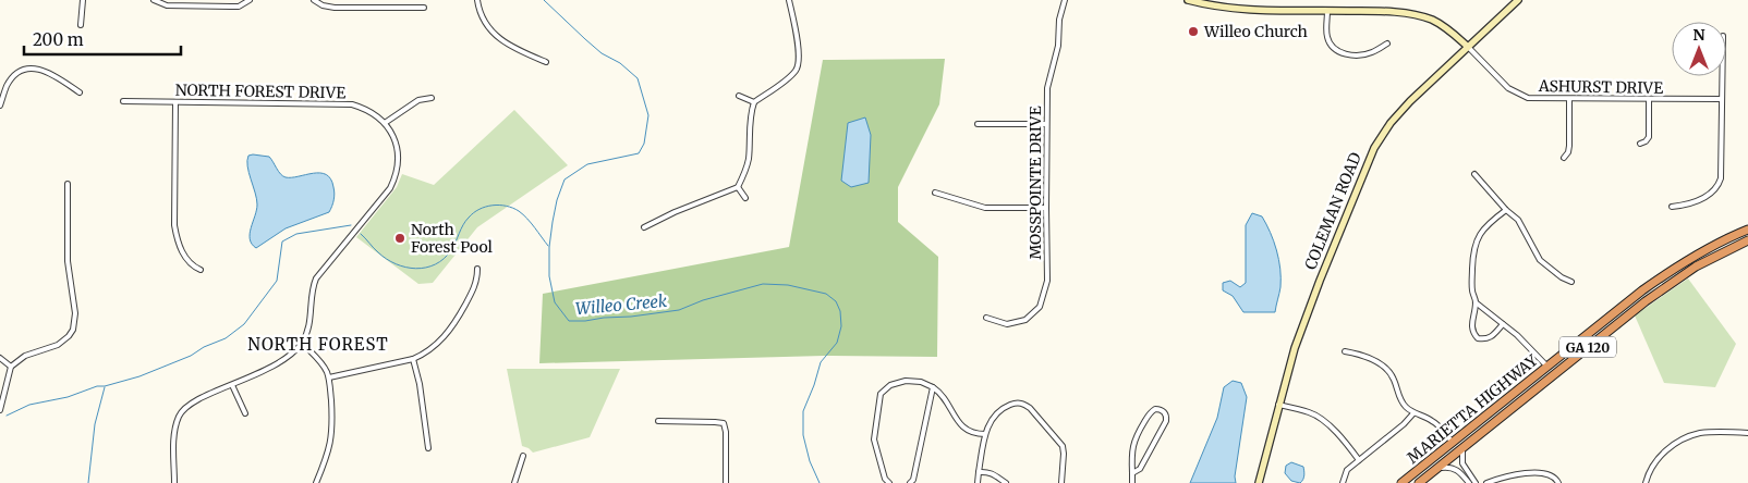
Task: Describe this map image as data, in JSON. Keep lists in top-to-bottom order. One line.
{"streets":{"highway":["GA 120","MARIETTA HIGHWAY"],"street":["ASHURST DRIVE","NORTH FOREST DRIVE","MOSSPOINTE DRIVE","COLEMAN ROAD"]},"crossings":[["ASHURST DRIVE","COLEMAN ROAD"]],"districts":["NORTH FOREST"],"water":["Willeo Creek"],"places":["Willeo Church","North Forest Pool"],"scale_bar":"200 m","north":"top"}
